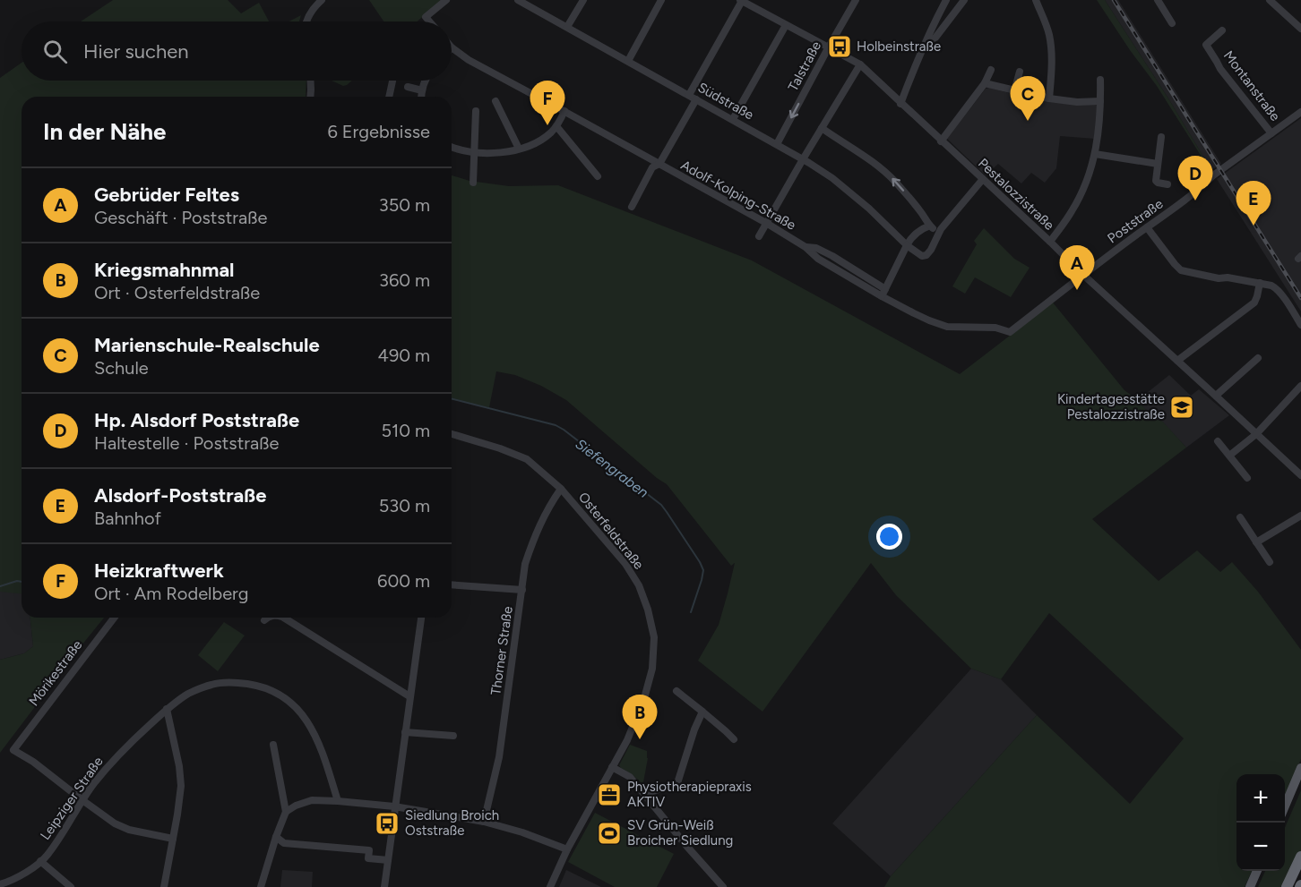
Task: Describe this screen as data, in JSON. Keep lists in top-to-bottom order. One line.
{"streets":{"street":["Talstraße","Montanstraße","Südstraße","Pestalozzistraße","Adolf-Kolping-Straße","Poststraße","Osterfeldstraße","Thorner Straße","Mörikestraße","Leipziger Straße"]},"crossings":[["Talstraße","Südstraße"],["Talstraße","Pestalozzistraße"],["Montanstraße","Poststraße"],["Südstraße","Adolf-Kolping-Straße"],["Pestalozzistraße","Adolf-Kolping-Straße"],["Pestalozzistraße","Poststraße"],["Adolf-Kolping-Straße","Poststraße"],["Osterfeldstraße","Thorner Straße"],["Mörikestraße","Leipziger Straße"]],"water":["Siefengraben"],"places":{"bus stop":["Holbeinstraße","Siedlung Broich Oststraße"],"school or university":["Kindertagesstätte Pestalozzistraße"],"office":["Physiotherapiepraxis AKTIV"],"sports":["SV Grün-Weiß Broicher Siedlung"]},"page":{"search":"Hier suchen","pins":["C","F","D","E","A","B"],"heading":["In der Nähe","6 Ergebnisse"],"list":[{"mark":"A","name":"Gebrüder Feltes","note":"Geschäft · Poststraße","value":"350 m"},{"mark":"B","name":"Kriegsmahnmal","note":"Ort · Osterfeldstraße","value":"360 m"},{"mark":"C","name":"Marienschule-Realschule","note":"Schule","value":"490 m"},{"mark":"D","name":"Hp. Alsdorf Poststraße","note":"Haltestelle · Poststraße","value":"510 m"},{"mark":"E","name":"Alsdorf-Poststraße","note":"Bahnhof","value":"530 m"},{"mark":"F","name":"Heizkraftwerk","note":"Ort · Am Rodelberg","value":"600 m"}],"map_buttons":["+","−"]}}
